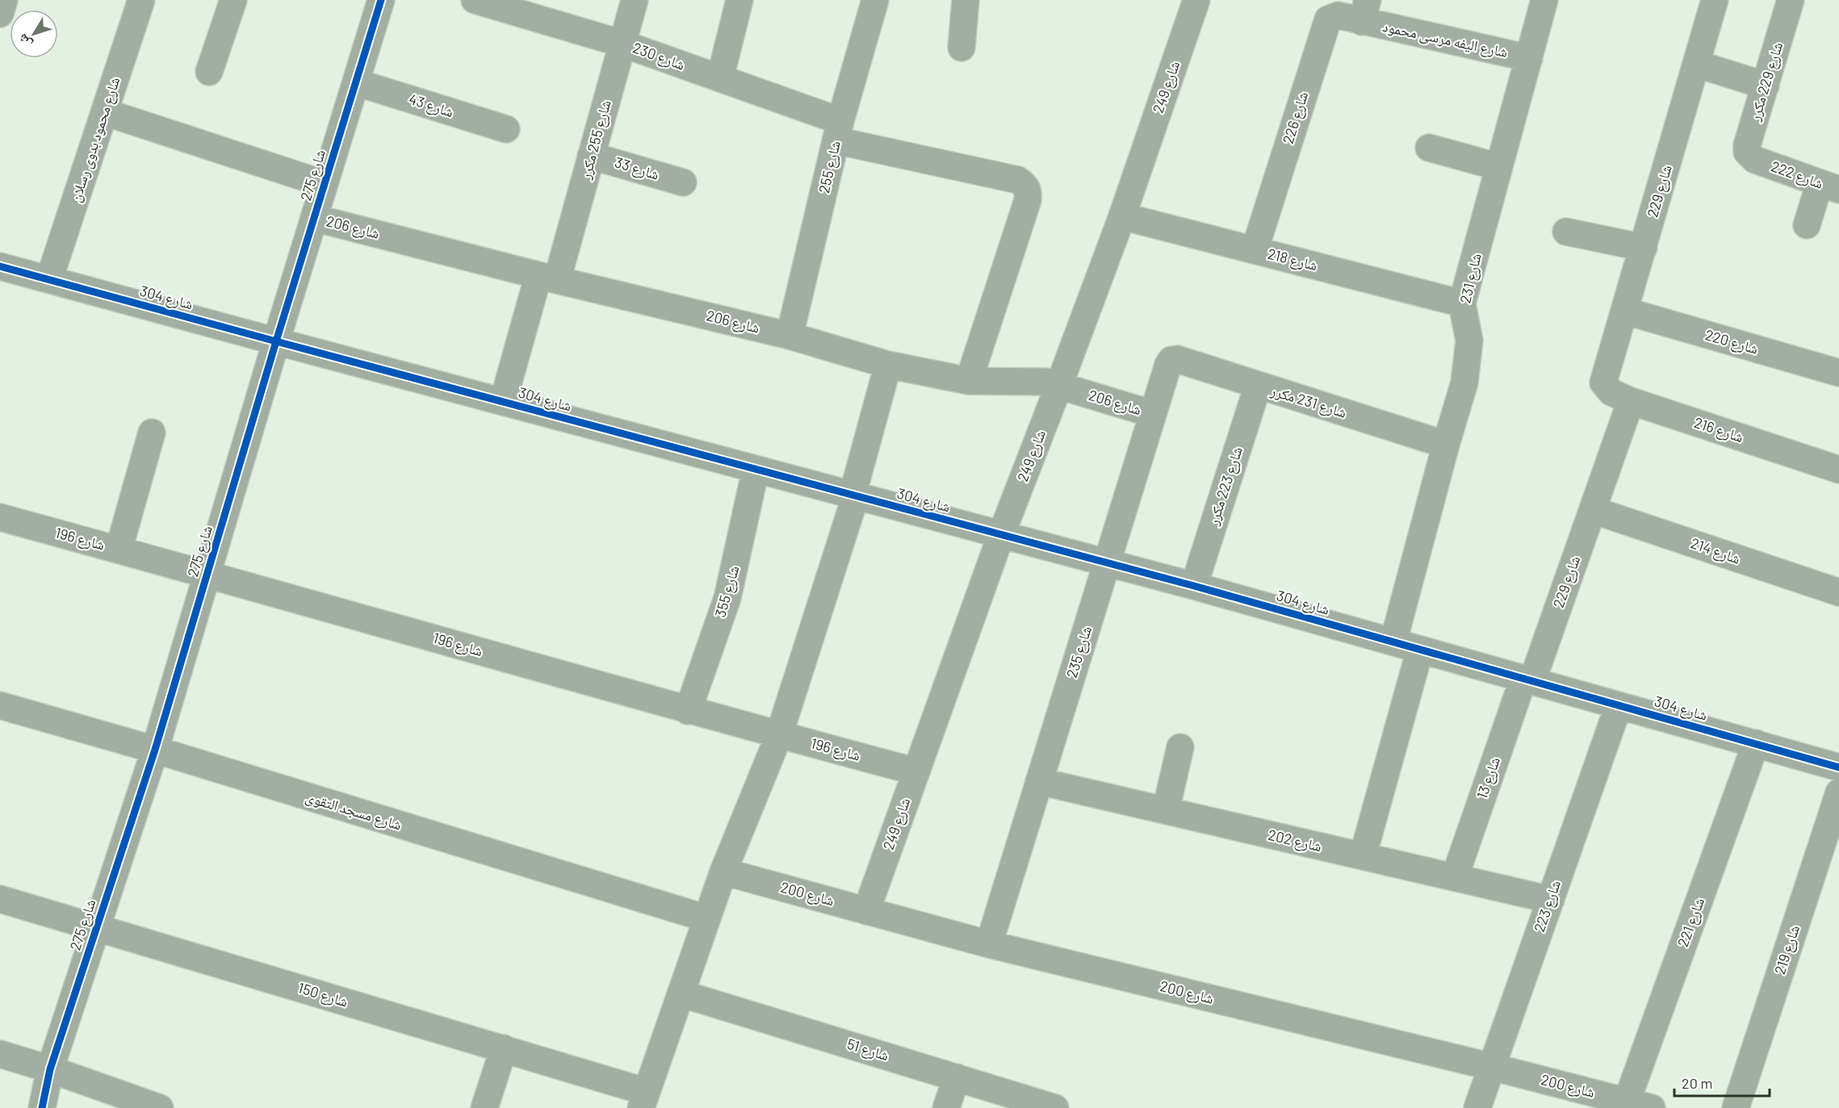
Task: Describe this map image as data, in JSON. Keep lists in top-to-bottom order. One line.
{"streets":{"street":["شارع اليفه مرسى محمود","شارع 230","شارع 229 مكرر","شارع 249","شارع 43","شارع 226","شارع محمود بدوى رسلان","شارع 255 مكرر","شارع 255","شارع 33","شارع 275","شارع 222","شارع 229","شارع 206","شارع 218","شارع 231","شارع 304","شارع 220","شارع 231 مكرر","شارع 216","شارع 223 مكرر","شارع 196","شارع 214","شارع 355","شارع 235","شارع 13","شارع مسجد التقوى","شارع 202","شارع 200","شارع 223","شارع 221","شارع 219","شارع 150","شارع 51"]},"crossings":[["شارع اليفه مرسى محمود","شارع 226"],["شارع اليفه مرسى محمود","شارع 231"],["شارع 230","شارع 255 مكرر"],["شارع 230","شارع 255"],["شارع 230","شارع 206"],["شارع 229 مكرر","شارع 222"],["شارع 249","شارع 206"],["شارع 249","شارع 218"],["شارع 249","شارع 304"],["شارع 249","شارع 196"],["شارع 249","شارع 200"],["شارع 43","شارع 275"],["شارع 226","شارع 218"],["شارع محمود بدوى رسلان","شارع 304"],["شارع 255 مكرر","شارع 33"],["شارع 255 مكرر","شارع 206"],["شارع 255 مكرر","شارع 304"],["شارع 255","شارع 206"],["شارع 275","شارع 206"],["شارع 275","شارع 304"],["شارع 275","شارع 196"],["شارع 275","شارع مسجد التقوى"],["شارع 275","شارع 150"],["شارع 229","شارع 304"],["شارع 229","شارع 220"],["شارع 229","شارع 216"],["شارع 229","شارع 214"],["شارع 229","شارع 13"],["شارع 206","شارع 235"],["شارع 218","شارع 231"],["شارع 231","شارع 304"],["شارع 231","شارع 231 مكرر"],["شارع 304","شارع 223 مكرر"],["شارع 304","شارع 355"],["شارع 304","شارع 235"],["شارع 304","شارع 13"],["شارع 304","شارع 223"],["شارع 304","شارع 221"],["شارع 231 مكرر","شارع 223 مكرر"],["شارع 231 مكرر","شارع 235"],["شارع 196","شارع 355"],["شارع 235","شارع 202"],["شارع 235","شارع 200"],["شارع 13","شارع 202"],["شارع 202","شارع 223"],["شارع 200","شارع 223"],["شارع 200","شارع 221"]],"scale_bar":"20 m","north":"bottom left"}
